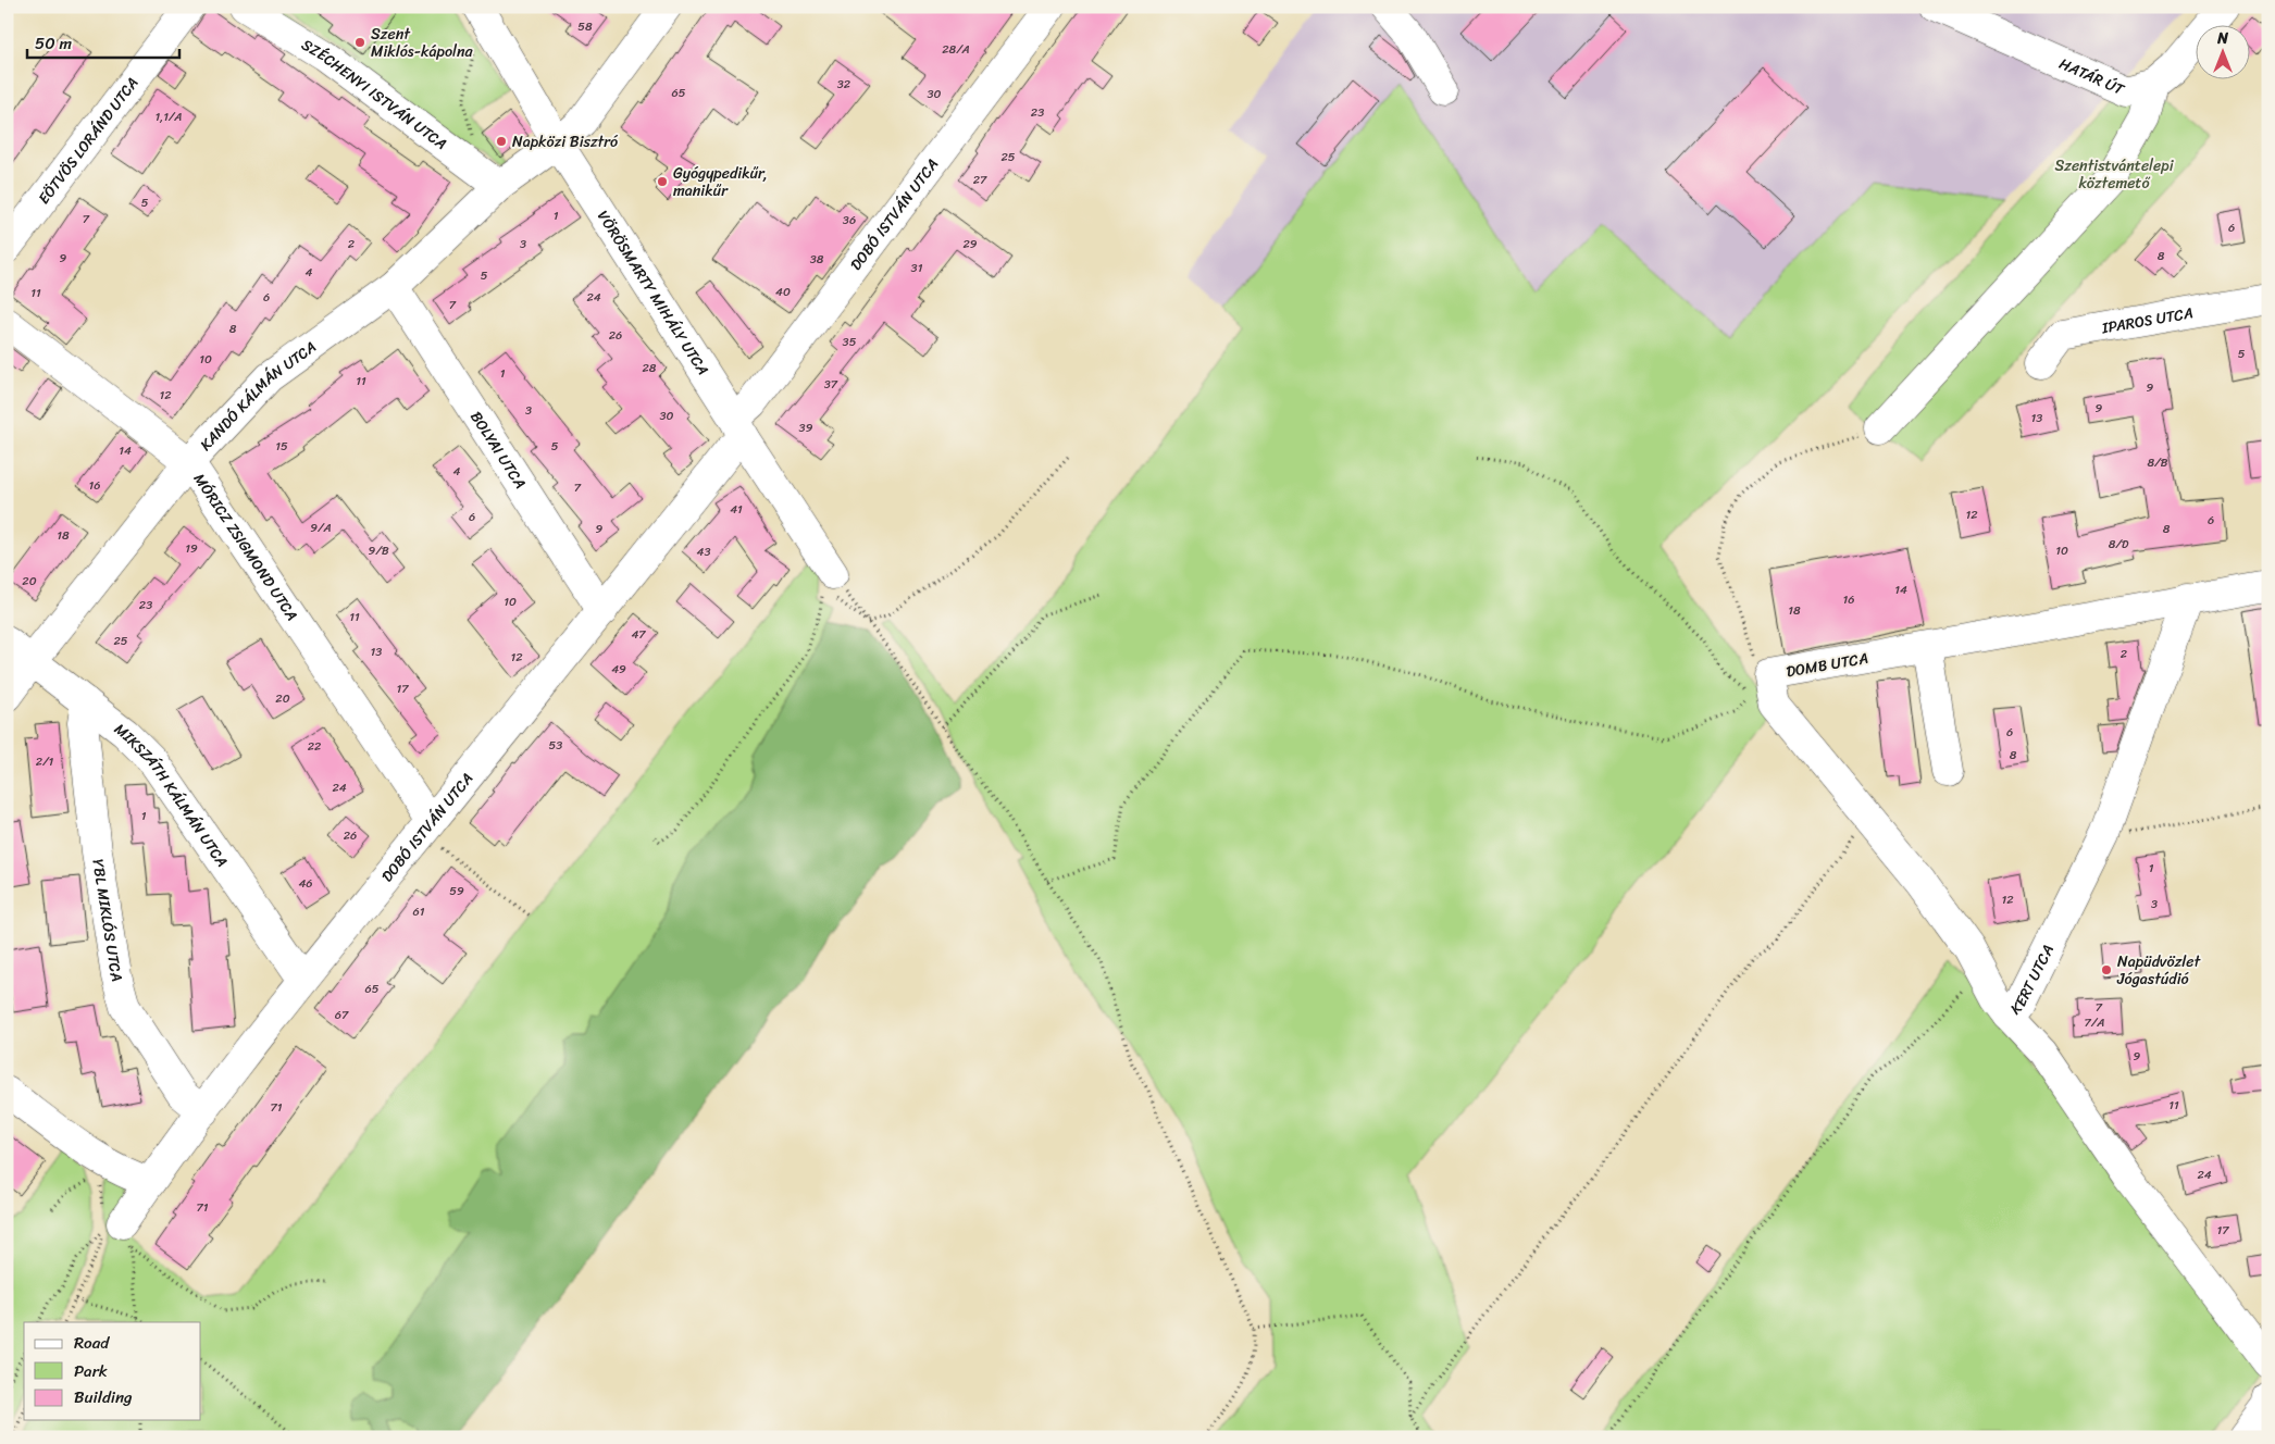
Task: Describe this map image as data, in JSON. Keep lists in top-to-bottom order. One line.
{"streets":{"street":["HATÁR ÚT","SZÉCHENYI ISTVÁN UTCA","EÖTVÖS LORÁND UTCA","DOBÓ ISTVÁN UTCA","VÖRÖSMARTY MIHÁLY UTCA","IPAROS UTCA","KANDÓ KÁLMÁN UTCA","BOLYAI UTCA","MÓRICZ ZSIGMOND UTCA","DOMB UTCA","MIKSZÁTH KÁLMÁN UTCA","YBL MIKLÓS UTCA","KERT UTCA"]},"crossings":[["SZÉCHENYI ISTVÁN UTCA","KANDÓ KÁLMÁN UTCA"],["DOBÓ ISTVÁN UTCA","VÖRÖSMARTY MIHÁLY UTCA"],["DOBÓ ISTVÁN UTCA","BOLYAI UTCA"],["DOBÓ ISTVÁN UTCA","MÓRICZ ZSIGMOND UTCA"],["DOBÓ ISTVÁN UTCA","MIKSZÁTH KÁLMÁN UTCA"],["DOBÓ ISTVÁN UTCA","YBL MIKLÓS UTCA"],["VÖRÖSMARTY MIHÁLY UTCA","KANDÓ KÁLMÁN UTCA"],["KANDÓ KÁLMÁN UTCA","BOLYAI UTCA"],["KANDÓ KÁLMÁN UTCA","MÓRICZ ZSIGMOND UTCA"],["KANDÓ KÁLMÁN UTCA","MIKSZÁTH KÁLMÁN UTCA"],["DOMB UTCA","KERT UTCA"],["MIKSZÁTH KÁLMÁN UTCA","YBL MIKLÓS UTCA"]],"parks":["Szentistvántelepi köztemető"],"places":["Szent Miklós-kápolna","Napközi Bisztró","Gyógypedikűr, manikűr","Napüdvözlet Jógastúdió"],"house_numbers":["58","28/A","32","65","30","23","1,1/A","25","27","5","1","7","36","6","2","3","29","8","9","38","31","4","5","40","11","6","24","7","8","26","35","5","10","28","1","11","37","9","12","9","3","30","13","39","15","5","14","8/B","4","16","7","41","12","6","6","9/A","9","8","18","8/D","19","9/B","10","43","20","14","16","10","23","18","11","47","25","13","2","12","49","17","20","6","53","22","8","2/1","24","1","26","1","46","59","12","3","61","65","7","67","7/A","9","11","71","24","71","17"],"legend":["Road","Park","Building"],"scale_bar":"50 m","north":"top"}
